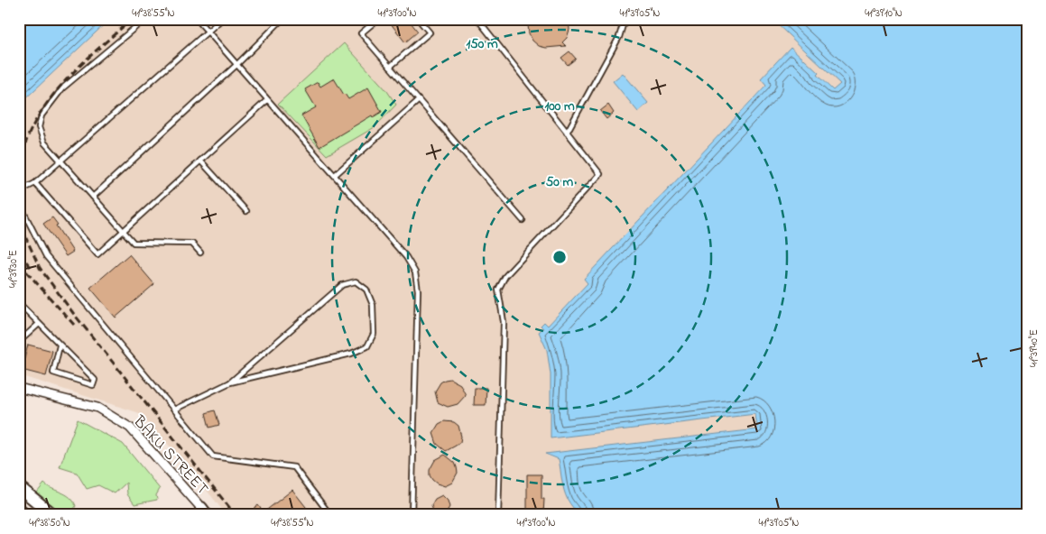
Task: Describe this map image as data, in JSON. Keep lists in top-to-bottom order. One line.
{"streets":{"street":["BAKU STREET"]},"coordinates":["41°38'55\"N","41°39'00\"N","41°39'05\"N","41°39'10\"N","41°39'30\"E","41°39'40\"E","41°38'50\"N"],"rings":["150 m","100 m","50 m"]}
